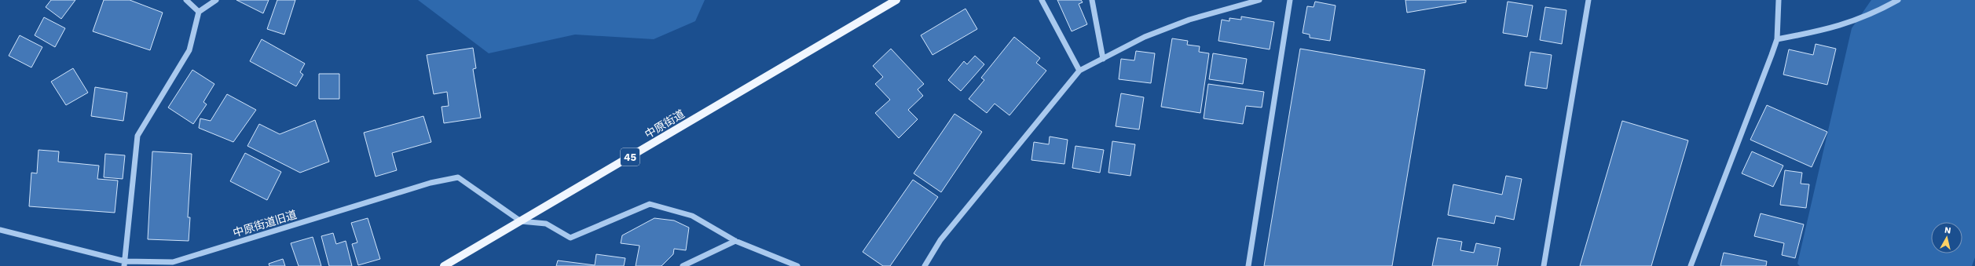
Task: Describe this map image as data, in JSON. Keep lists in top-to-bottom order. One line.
{"streets":{"main road":["中原街道","45"],"street":["中原街道旧道"]},"crossings":[["中原街道","中原街道旧道"]],"north":"top"}
